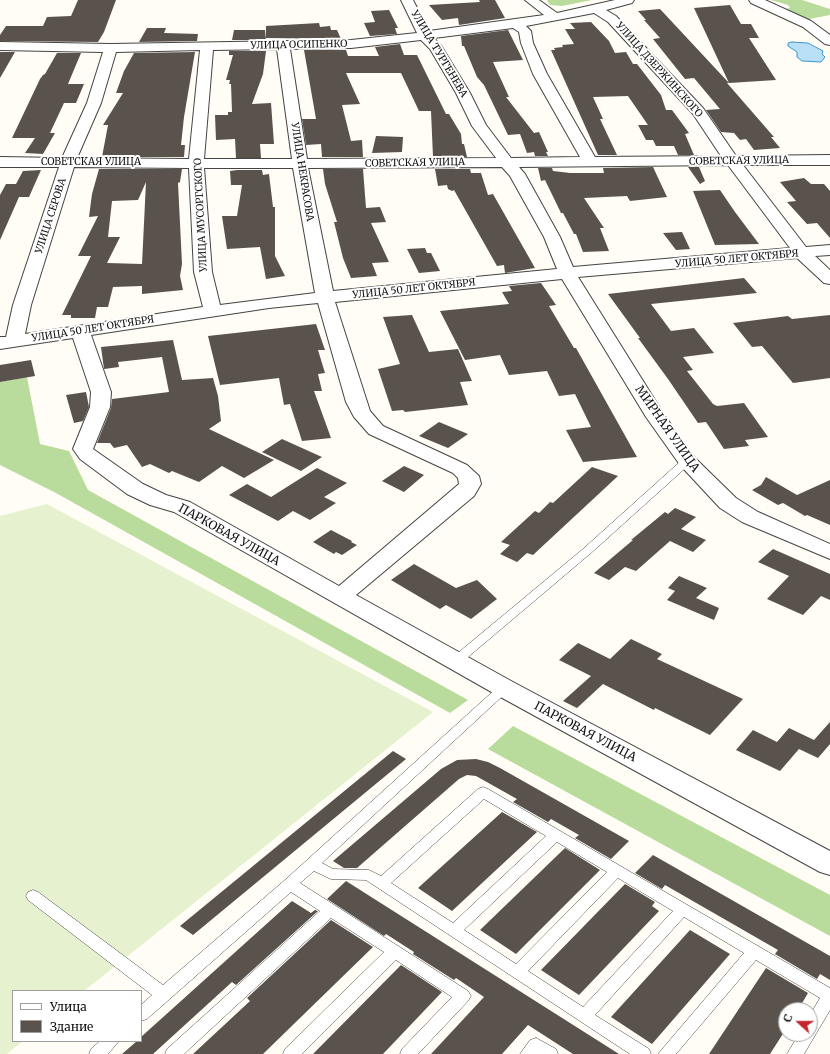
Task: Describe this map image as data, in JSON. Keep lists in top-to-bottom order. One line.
{"streets":{"street":["УЛИЦА ОСИПЕНКО","УЛИЦА ТУРГЕНЕВА","УЛИЦА ДЗЕРЖИНСКОГО","СОВЕТСКАЯ УЛИЦА","УЛИЦА НЕКРАСОВА","УЛИЦА МУСОРГСКОГО","УЛИЦА СЕРОВА","УЛИЦА 50 ЛЕТ ОКТЯБРЯ","МИРНАЯ УЛИЦА","ПАРКОВАЯ УЛИЦА"]},"crossings":[["УЛИЦА ОСИПЕНКО","УЛИЦА ТУРГЕНЕВА"],["УЛИЦА ОСИПЕНКО","УЛИЦА ДЗЕРЖИНСКОГО"],["УЛИЦА ОСИПЕНКО","УЛИЦА НЕКРАСОВА"],["УЛИЦА ОСИПЕНКО","УЛИЦА МУСОРГСКОГО"],["УЛИЦА ОСИПЕНКО","УЛИЦА СЕРОВА"],["УЛИЦА ТУРГЕНЕВА","СОВЕТСКАЯ УЛИЦА"],["УЛИЦА ТУРГЕНЕВА","УЛИЦА 50 ЛЕТ ОКТЯБРЯ"],["УЛИЦА ТУРГЕНЕВА","МИРНАЯ УЛИЦА"],["УЛИЦА ДЗЕРЖИНСКОГО","СОВЕТСКАЯ УЛИЦА"],["УЛИЦА ДЗЕРЖИНСКОГО","УЛИЦА 50 ЛЕТ ОКТЯБРЯ"],["СОВЕТСКАЯ УЛИЦА","УЛИЦА НЕКРАСОВА"],["СОВЕТСКАЯ УЛИЦА","УЛИЦА МУСОРГСКОГО"],["СОВЕТСКАЯ УЛИЦА","УЛИЦА СЕРОВА"],["УЛИЦА НЕКРАСОВА","УЛИЦА 50 ЛЕТ ОКТЯБРЯ"],["УЛИЦА МУСОРГСКОГО","УЛИЦА 50 ЛЕТ ОКТЯБРЯ"],["УЛИЦА СЕРОВА","УЛИЦА 50 ЛЕТ ОКТЯБРЯ"],["УЛИЦА 50 ЛЕТ ОКТЯБРЯ","МИРНАЯ УЛИЦА"],["УЛИЦА 50 ЛЕТ ОКТЯБРЯ","ПАРКОВАЯ УЛИЦА"]],"legend":["Улица","Здание"],"north":"left"}
